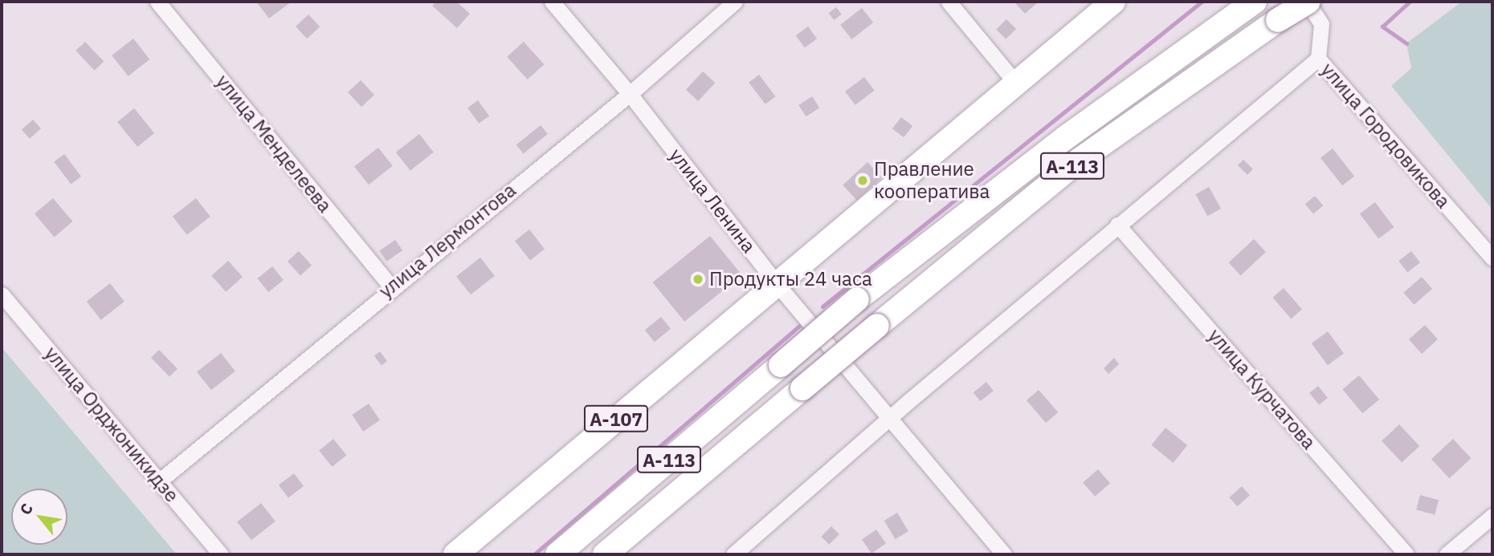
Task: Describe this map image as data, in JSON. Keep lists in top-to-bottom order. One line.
{"streets":{"highway":["А-113","А-107"],"street":["улица Городовикова","улица Менделеева","улица Ленина","улица Лермонтова","улица Курчатова","улица Орджоникидзе"]},"crossings":[["улица Городовикова","А-113"],["улица Менделеева","улица Лермонтова"],["улица Ленина","улица Лермонтова"],["улица Ленина","А-107"],["улица Лермонтова","улица Орджоникидзе"]],"places":["Правление кооператива","Продукты 24 часа"],"north":"top left"}
